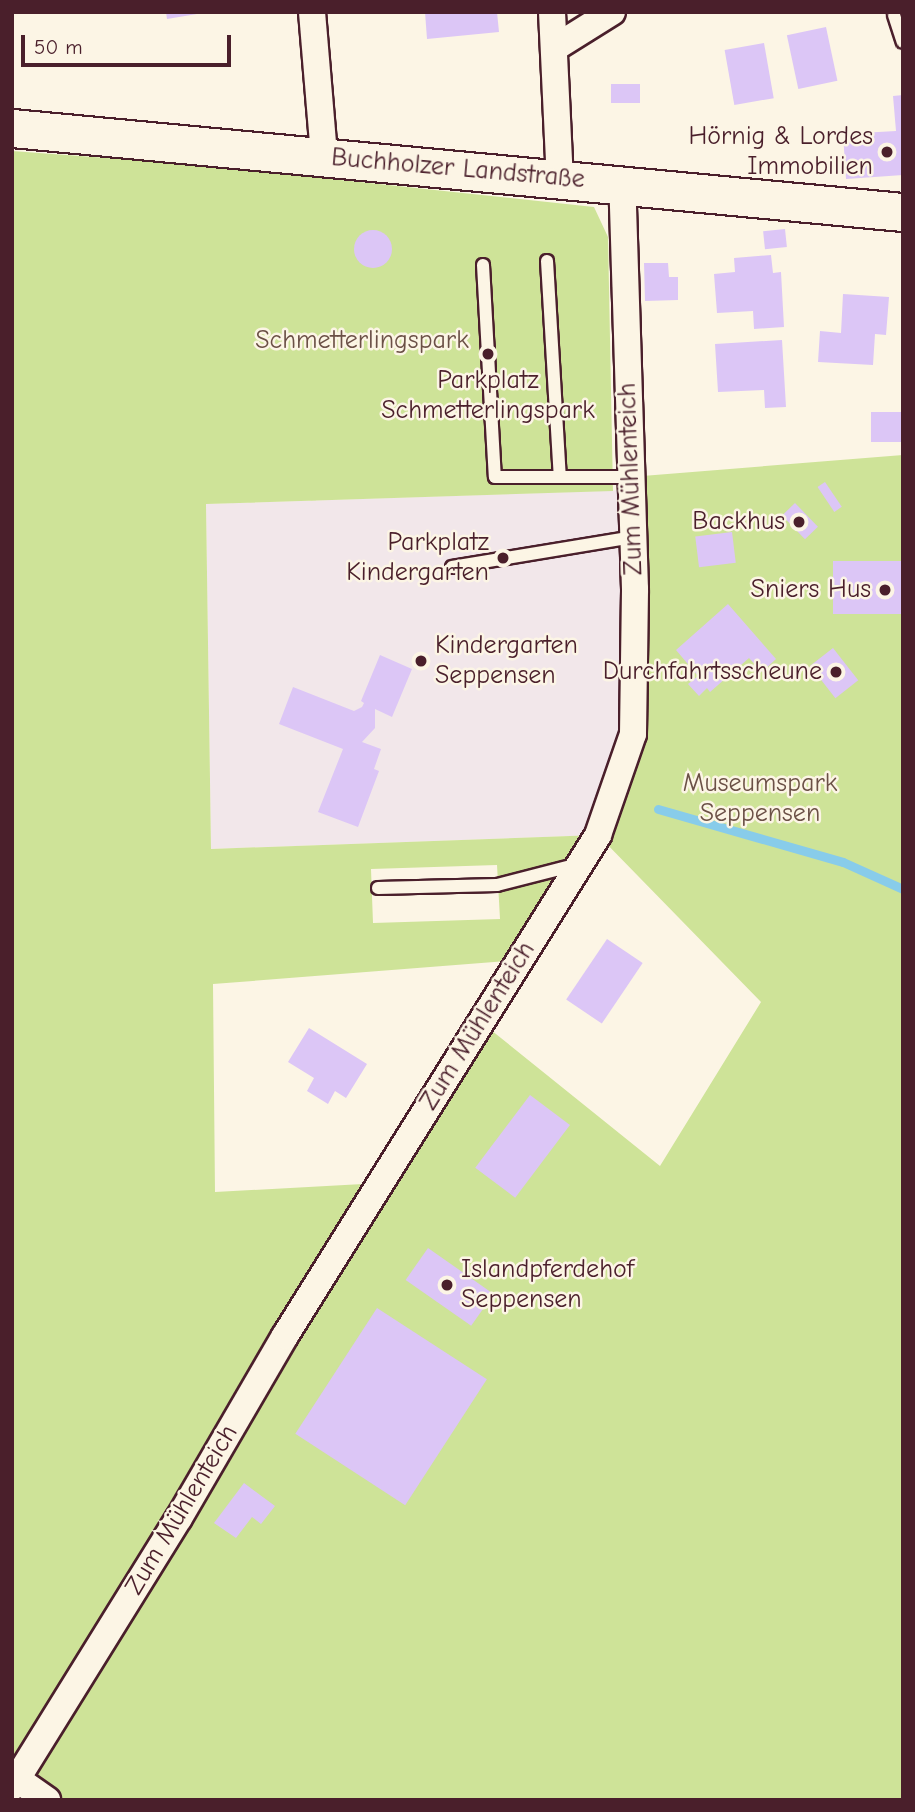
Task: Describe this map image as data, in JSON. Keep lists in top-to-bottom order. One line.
{"streets":{"main road":["Buchholzer Landstraße"],"street":["Zum Mühlenteich"]},"crossings":[["Buchholzer Landstraße","Zum Mühlenteich"]],"parks":["Schmetterlingspark","Museumspark Seppensen"],"places":["Hörnig & Lordes Immobilien","Parkplatz Schmetterlingspark","Backhus","Parkplatz Kindergarten","Sniers Hus","Kindergarten Seppensen","Durchfahrtsscheune","Islandpferdehof Seppensen"],"scale_bar":"50 m"}
